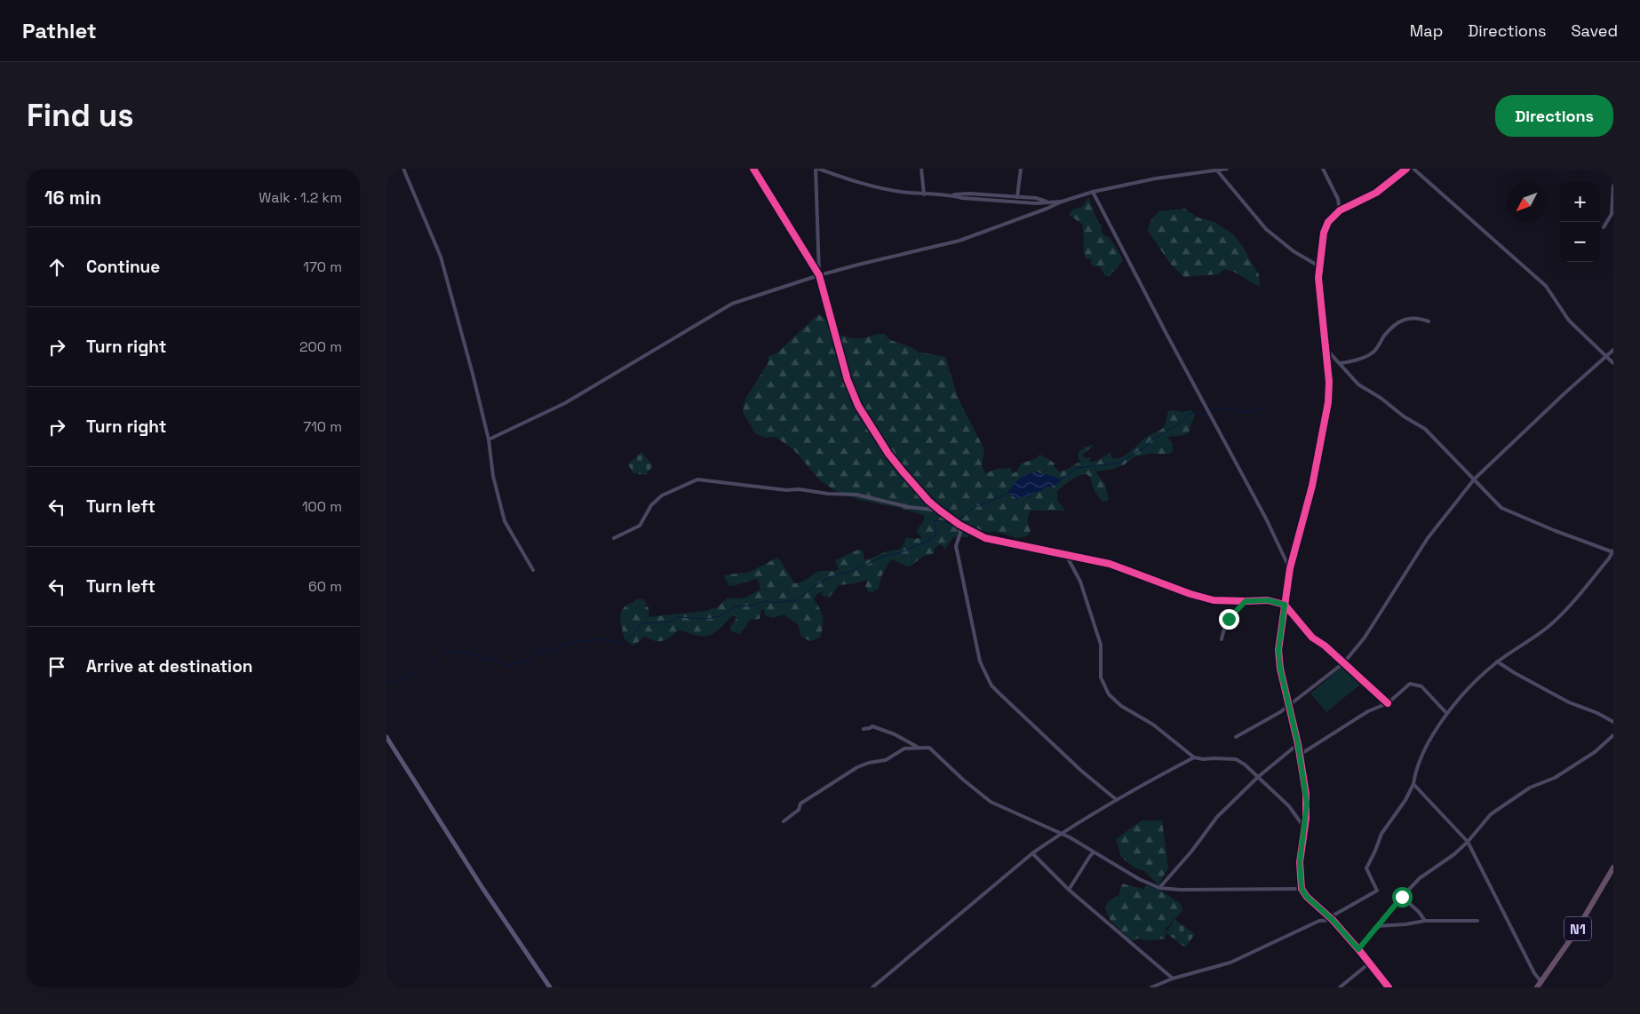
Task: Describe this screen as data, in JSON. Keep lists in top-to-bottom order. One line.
{"streets":{"highway":["N1"]},"north":"bottom left","page":{"header":"Pathlet","nav":["Map","Directions","Saved"],"buttons":"Directions","title":"Find us","heading":["16 min","Walk · 1.2 km"],"map_buttons":["+","−"],"list":[["Continue","170 m"],["Turn right","200 m"],["Turn right","710 m"],["Turn left","100 m"],["Turn left","60 m"],"Arrive at destination"]}}
